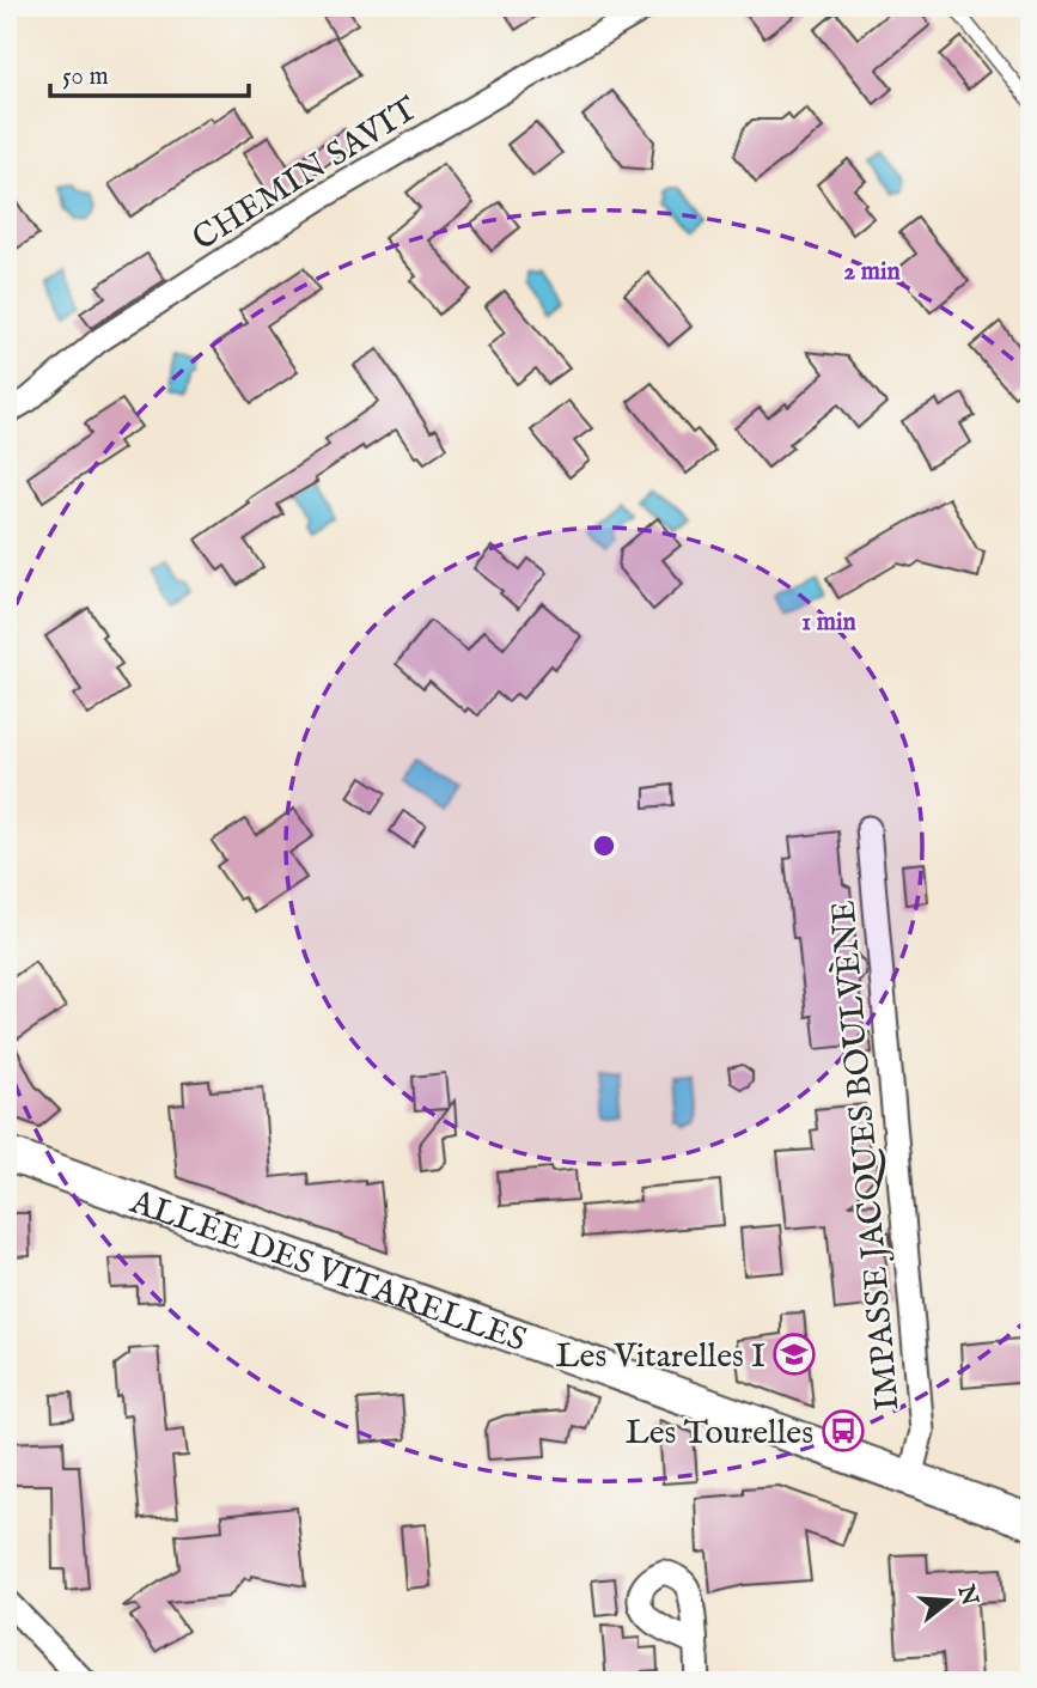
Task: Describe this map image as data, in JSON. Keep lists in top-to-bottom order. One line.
{"streets":{"main road":["ALLÉE DES VITARELLES"],"street":["CHEMIN SAVIT","IMPASSE JACQUES BOULVÈNE"]},"crossings":[["IMPASSE JACQUES BOULVÈNE","ALLÉE DES VITARELLES"]],"places":{"school or university":["Les Vitarelles I"],"bus stop":["Les Tourelles"]},"scale_bar":"50 m","north":"right","rings":["2 min","1 min"]}
